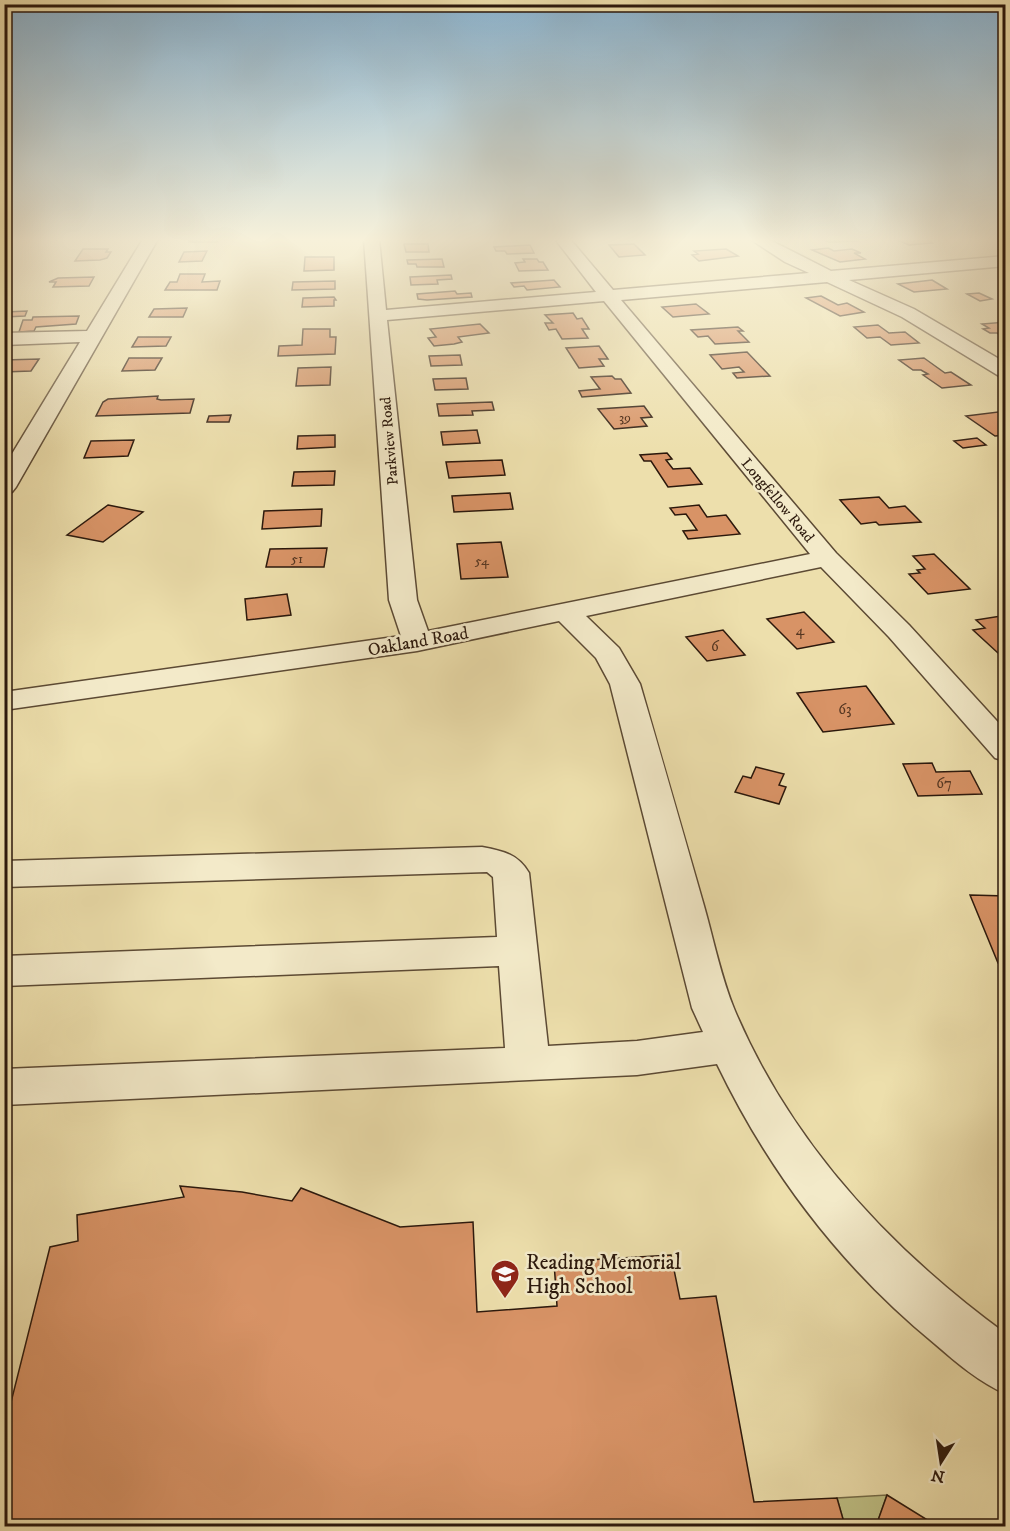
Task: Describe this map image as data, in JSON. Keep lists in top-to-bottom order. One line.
{"streets":{"street":["Parkview Road","Longfellow Road","Oakland Road"]},"crossings":[["Parkview Road","Oakland Road"],["Longfellow Road","Oakland Road"]],"places":{"school or university":["Reading Memorial High School"]},"house_numbers":["39","51","54","4","6","63","67"],"north":"bottom"}
